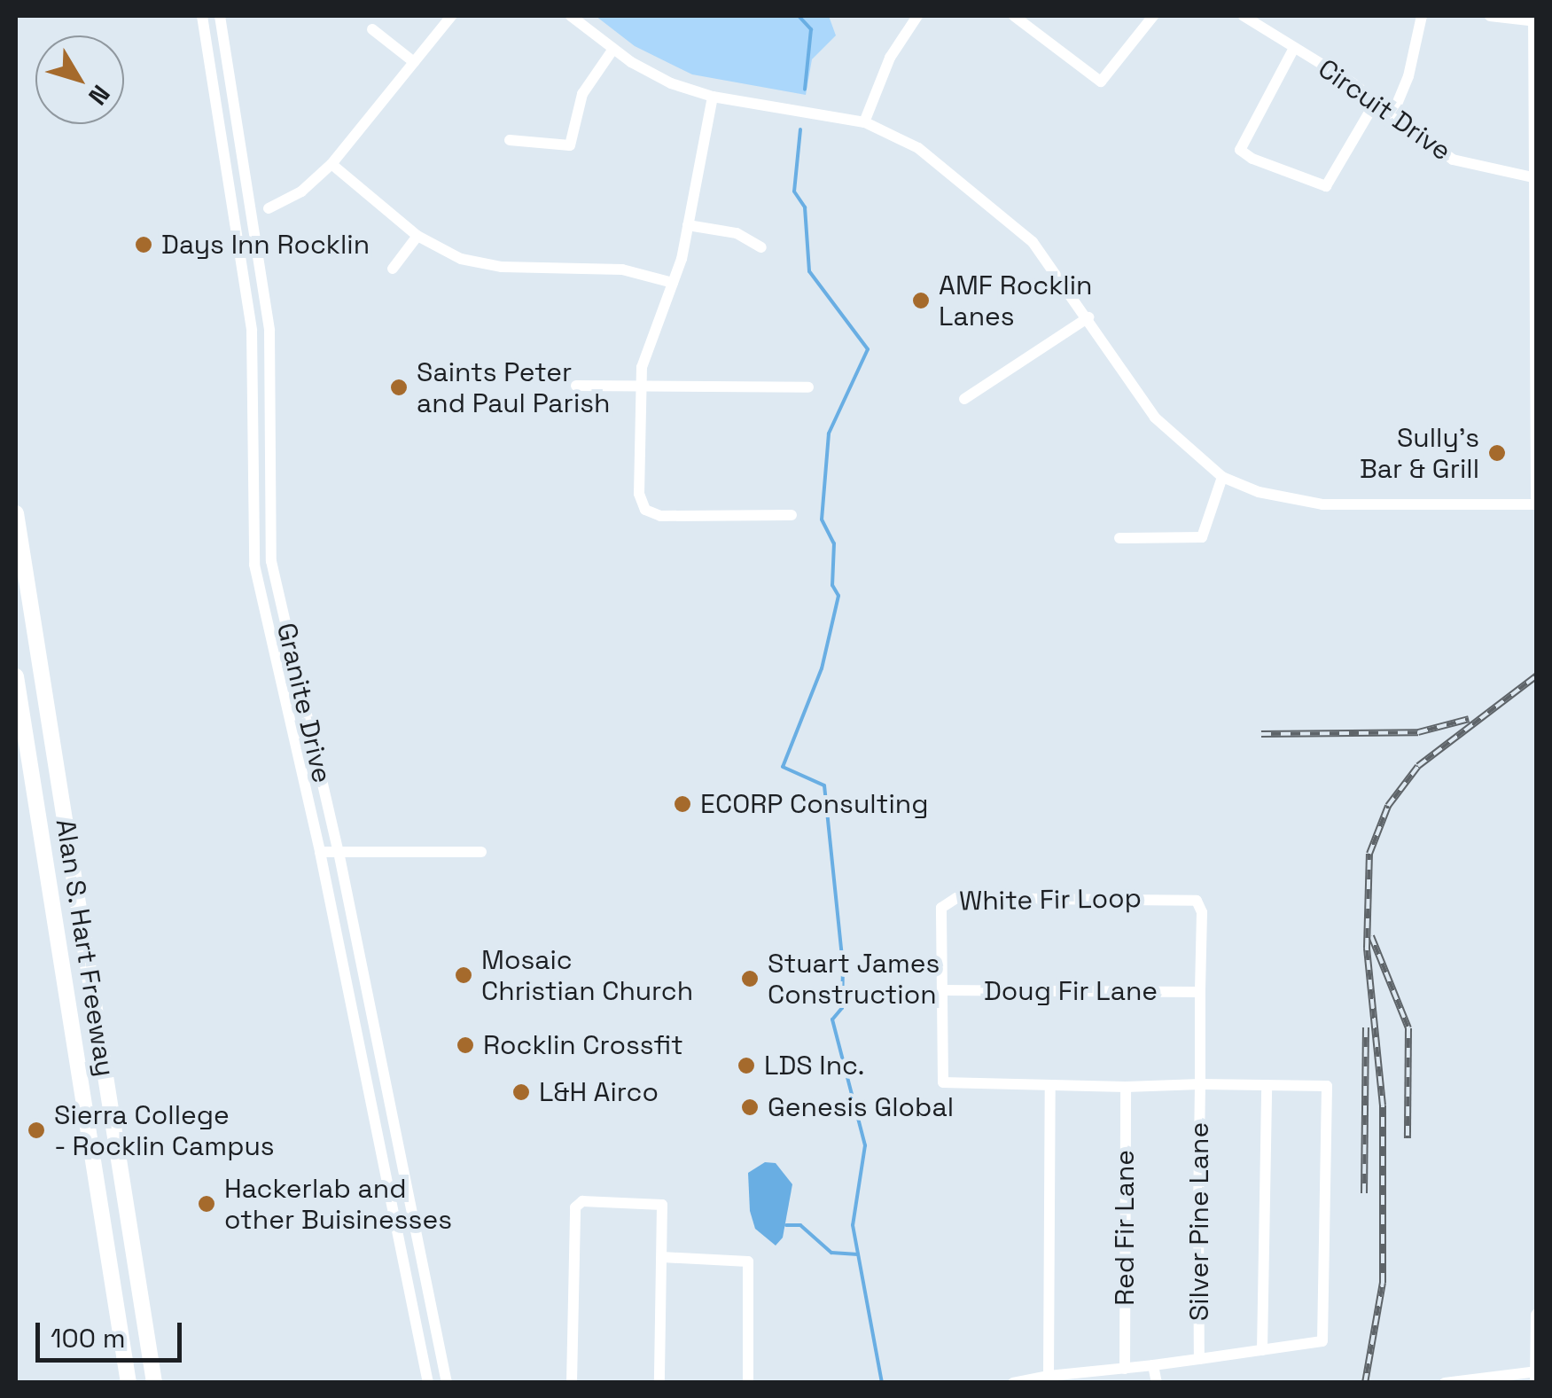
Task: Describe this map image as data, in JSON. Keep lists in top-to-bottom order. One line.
{"streets":{"highway":["Alan S. Hart Freeway"],"street":["Circuit Drive","Granite Drive","White Fir Loop","Doug Fir Lane","Silver Pine Lane","Red Fir Lane"]},"crossings":[["White Fir Loop","Doug Fir Lane"],["White Fir Loop","Silver Pine Lane"],["White Fir Loop","Red Fir Lane"]],"places":["Days Inn Rocklin","AMF Rocklin Lanes","Saints Peter and Paul Parish","Sully's Bar & Grill","ECORP Consulting","Mosaic Christian Church","Stuart James Construction","Rocklin Crossfit","LDS Inc.","L&H Airco","Genesis Global","Sierra College - Rocklin Campus","Hackerlab and other Buisinesses"],"scale_bar":"100 m","north":"bottom right"}
